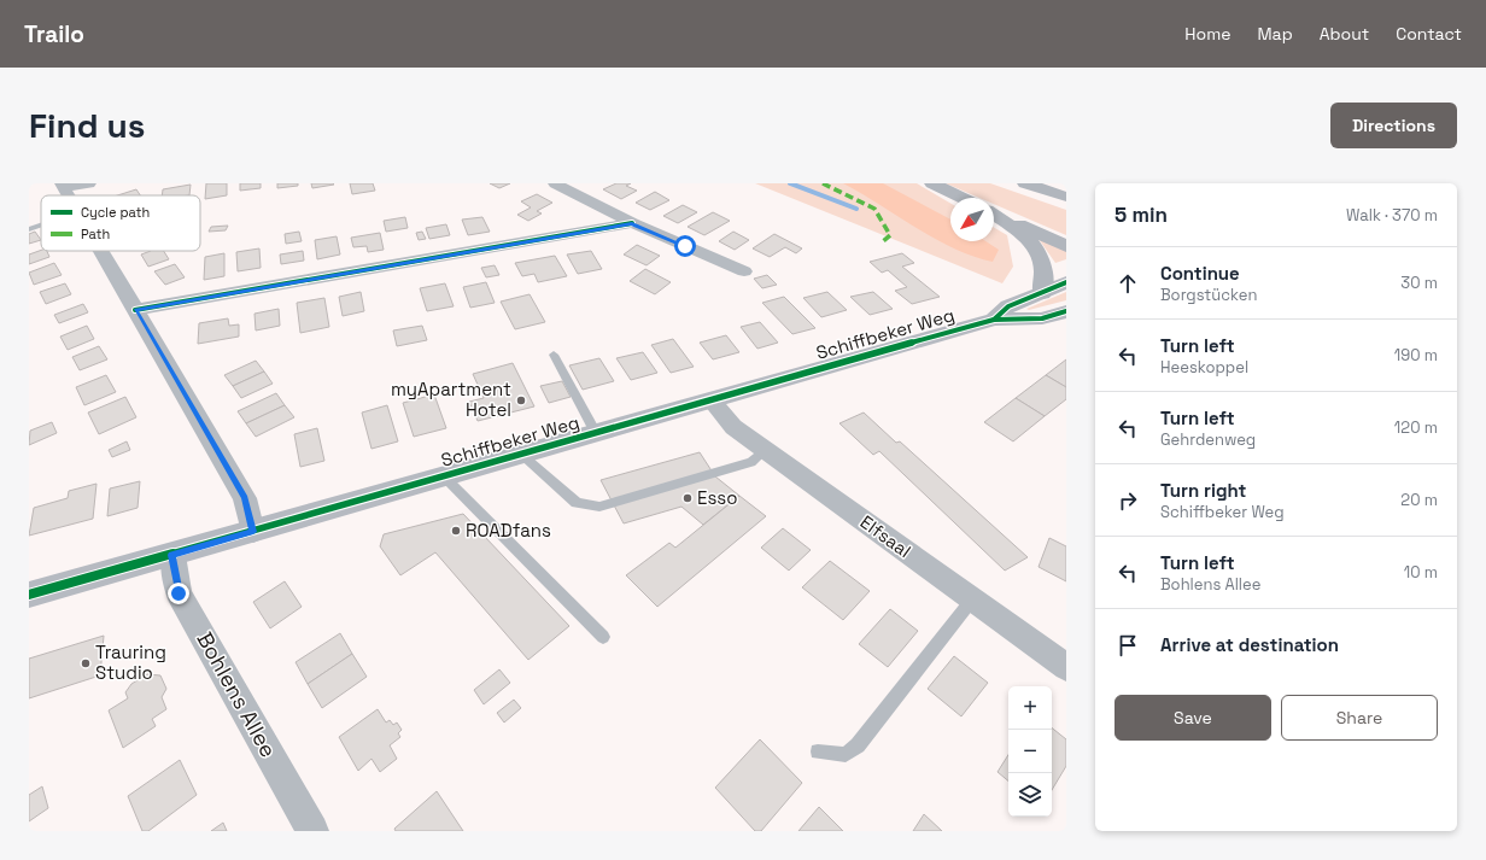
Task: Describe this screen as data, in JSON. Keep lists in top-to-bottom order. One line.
{"streets":{"main road":["Schiffbeker Weg"],"street":["Elfsaal","Bohlens Allee"]},"crossings":[["Schiffbeker Weg","Elfsaal"],["Schiffbeker Weg","Bohlens Allee"]],"places":["myApartment Hotel","Esso","ROADfans","Trauring Studio"],"legend":["Cycle path","Path"],"north":"bottom left","page":{"header":"Trailo","nav":["Home","Map","About","Contact"],"buttons":["Directions",["Save","Share"]],"title":"Find us","heading":["5 min","Walk · 370 m"],"list":[["Continue","Borgstücken","30 m"],["Turn left","Heeskoppel","190 m"],["Turn left","Gehrdenweg","120 m"],["Turn right","Schiffbeker Weg","20 m"],["Turn left","Bohlens Allee","10 m"],"Arrive at destination"],"map_buttons":["+","−"]}}
